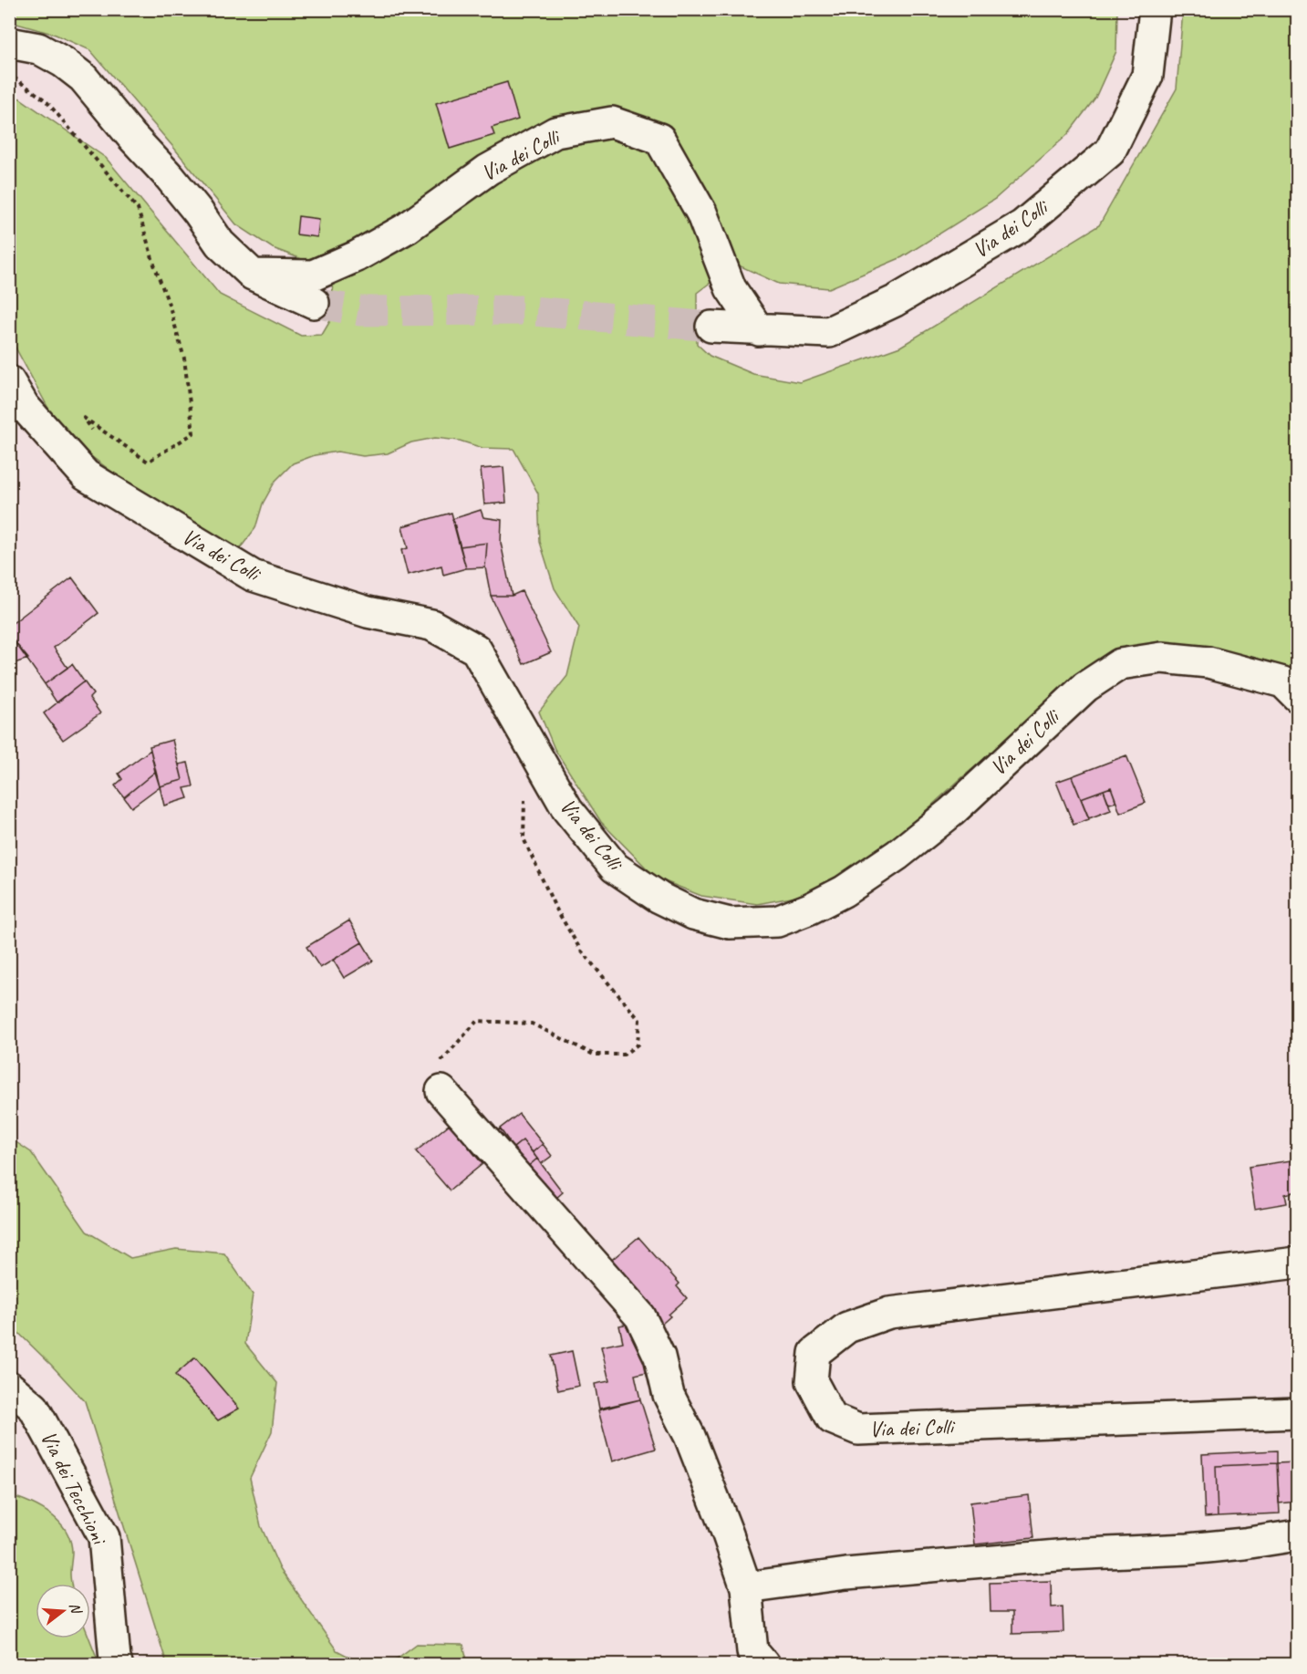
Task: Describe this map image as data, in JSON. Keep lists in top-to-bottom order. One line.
{"streets":{"street":["Via dei Colli","Via dei Tecchioni"]},"north":"right"}
